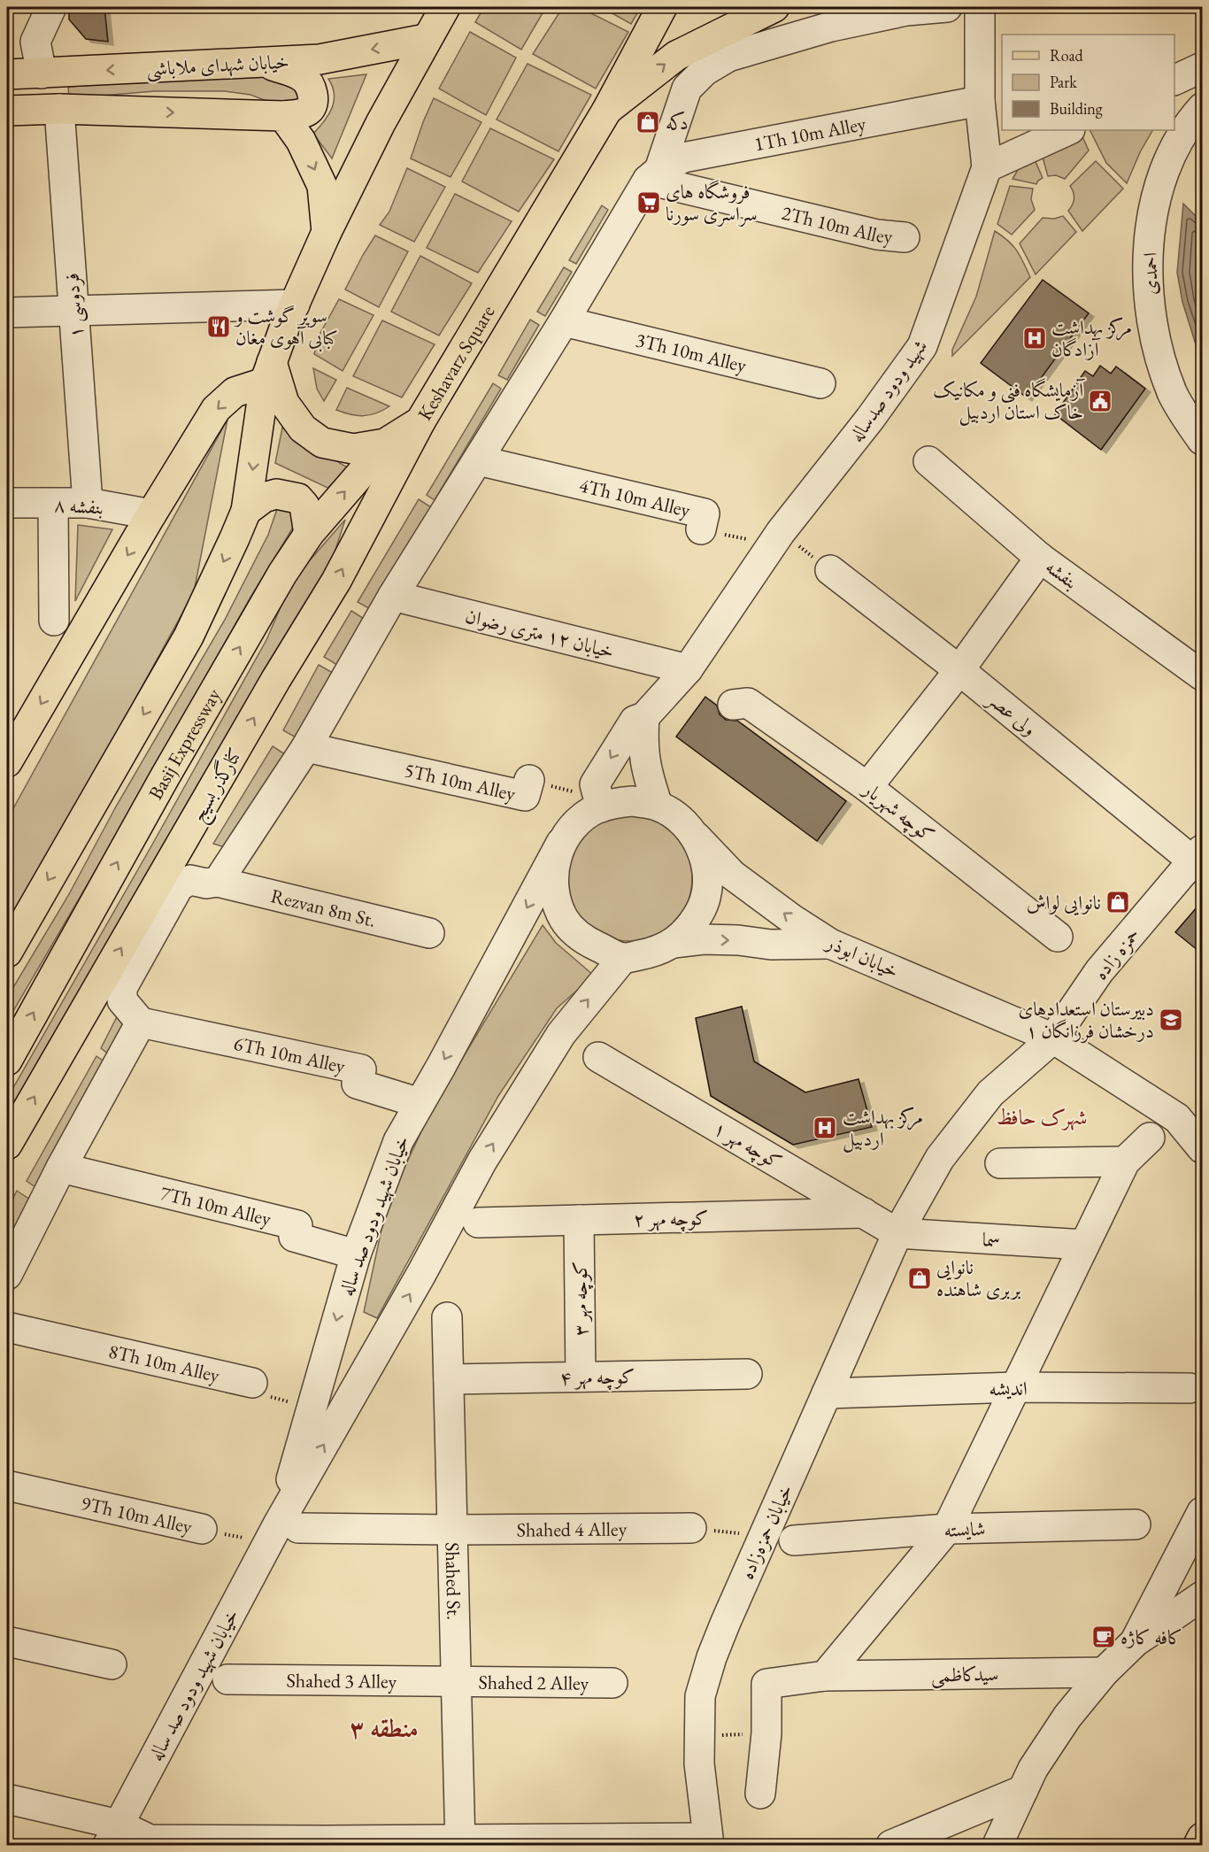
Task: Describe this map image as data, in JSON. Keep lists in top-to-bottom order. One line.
{"streets":{"main road":["خیابان شهدای ملاباشی","Keshavarz Square","Basij Expressway","کنارگذر بسیج"],"street":["1Th 10m Alley","2Th 10m Alley","احمدی","فردوسی ۱","3Th 10m Alley","شهید ودود صدساله","4Th 10m Alley","بنفشه ۸","بنفشه","خیابان ۱۲ متری رضوان","ولی عصر","5Th 10m Alley","کوچه شهریار","Rezvan 8m St.","حمزه زاده","خیابان ابوذر","6Th 10m Alley","کوچه مهر ۱","7Th 10m Alley","خیابان شهید ودود صد ساله","کوچه مهر ۲","سما","کوچه مهر ۳","8Th 10m Alley","کوچه مهر ۴","اندیشه","9Th 10m Alley","Shahed 4 Alley","شایسته","خیابان حمزه‌زاده","Shahed St.","سیدکاظمی","Shahed 3 Alley","Shahed 2 Alley"]},"crossings":[["1Th 10m Alley","2Th 10m Alley"],["1Th 10m Alley","شهید ودود صدساله"],["فردوسی ۱","بنفشه ۸"],["Keshavarz Square","Basij Expressway"],["Keshavarz Square","کنارگذر بسیج"],["شهید ودود صدساله","4Th 10m Alley"],["شهید ودود صدساله","خیابان ۱۲ متری رضوان"],["شهید ودود صدساله","5Th 10m Alley"],["شهید ودود صدساله","خیابان ابوذر"],["شهید ودود صدساله","خیابان شهید ودود صد ساله"],["ولی عصر","حمزه زاده"],["5Th 10m Alley","خیابان ابوذر"],["5Th 10m Alley","خیابان شهید ودود صد ساله"],["Rezvan 8m St.","6Th 10m Alley"],["حمزه زاده","خیابان ابوذر"],["حمزه زاده","کوچه مهر ۱"],["حمزه زاده","سما"],["حمزه زاده","خیابان حمزه‌زاده"],["خیابان ابوذر","خیابان شهید ودود صد ساله"],["6Th 10m Alley","خیابان شهید ودود صد ساله"],["کوچه مهر ۱","کوچه مهر ۲"],["کوچه مهر ۱","سما"],["کوچه مهر ۱","خیابان حمزه‌زاده"],["7Th 10m Alley","خیابان شهید ودود صد ساله"],["خیابان شهید ودود صد ساله","9Th 10m Alley"],["خیابان شهید ودود صد ساله","Shahed 4 Alley"],["کوچه مهر ۲","کوچه مهر ۳"],["سما","خیابان حمزه‌زاده"],["کوچه مهر ۳","کوچه مهر ۴"],["کوچه مهر ۴","Shahed St."],["اندیشه","خیابان حمزه‌زاده"],["9Th 10m Alley","Shahed 4 Alley"],["Shahed 4 Alley","Shahed St."],["Shahed St.","Shahed 3 Alley"],["Shahed St.","Shahed 2 Alley"],["Shahed 3 Alley","Shahed 2 Alley"]],"districts":["شهرک حافظ","منطقه ۳"],"places":{"shop":["دکه","نانوایی لواش","نانوایی بربری شاهنده"],"supermarket":["فروشگاه های سراسری سورنا"],"restaurant":["سوپر گوشت و کبابی آهوی مغان"],"hospital":["مرکز بهداشت آزادگان","مرکز بهداشت اردبیل"],"public building":["آزمایشگاه فنی و مکانیک خاک استان اردبیل"],"school or university":["دبیرستان استعدادهای درخشان فرزانگان ۱"],"cafe":["کافه کاژه"]},"legend":["Road","Park","Building"]}
